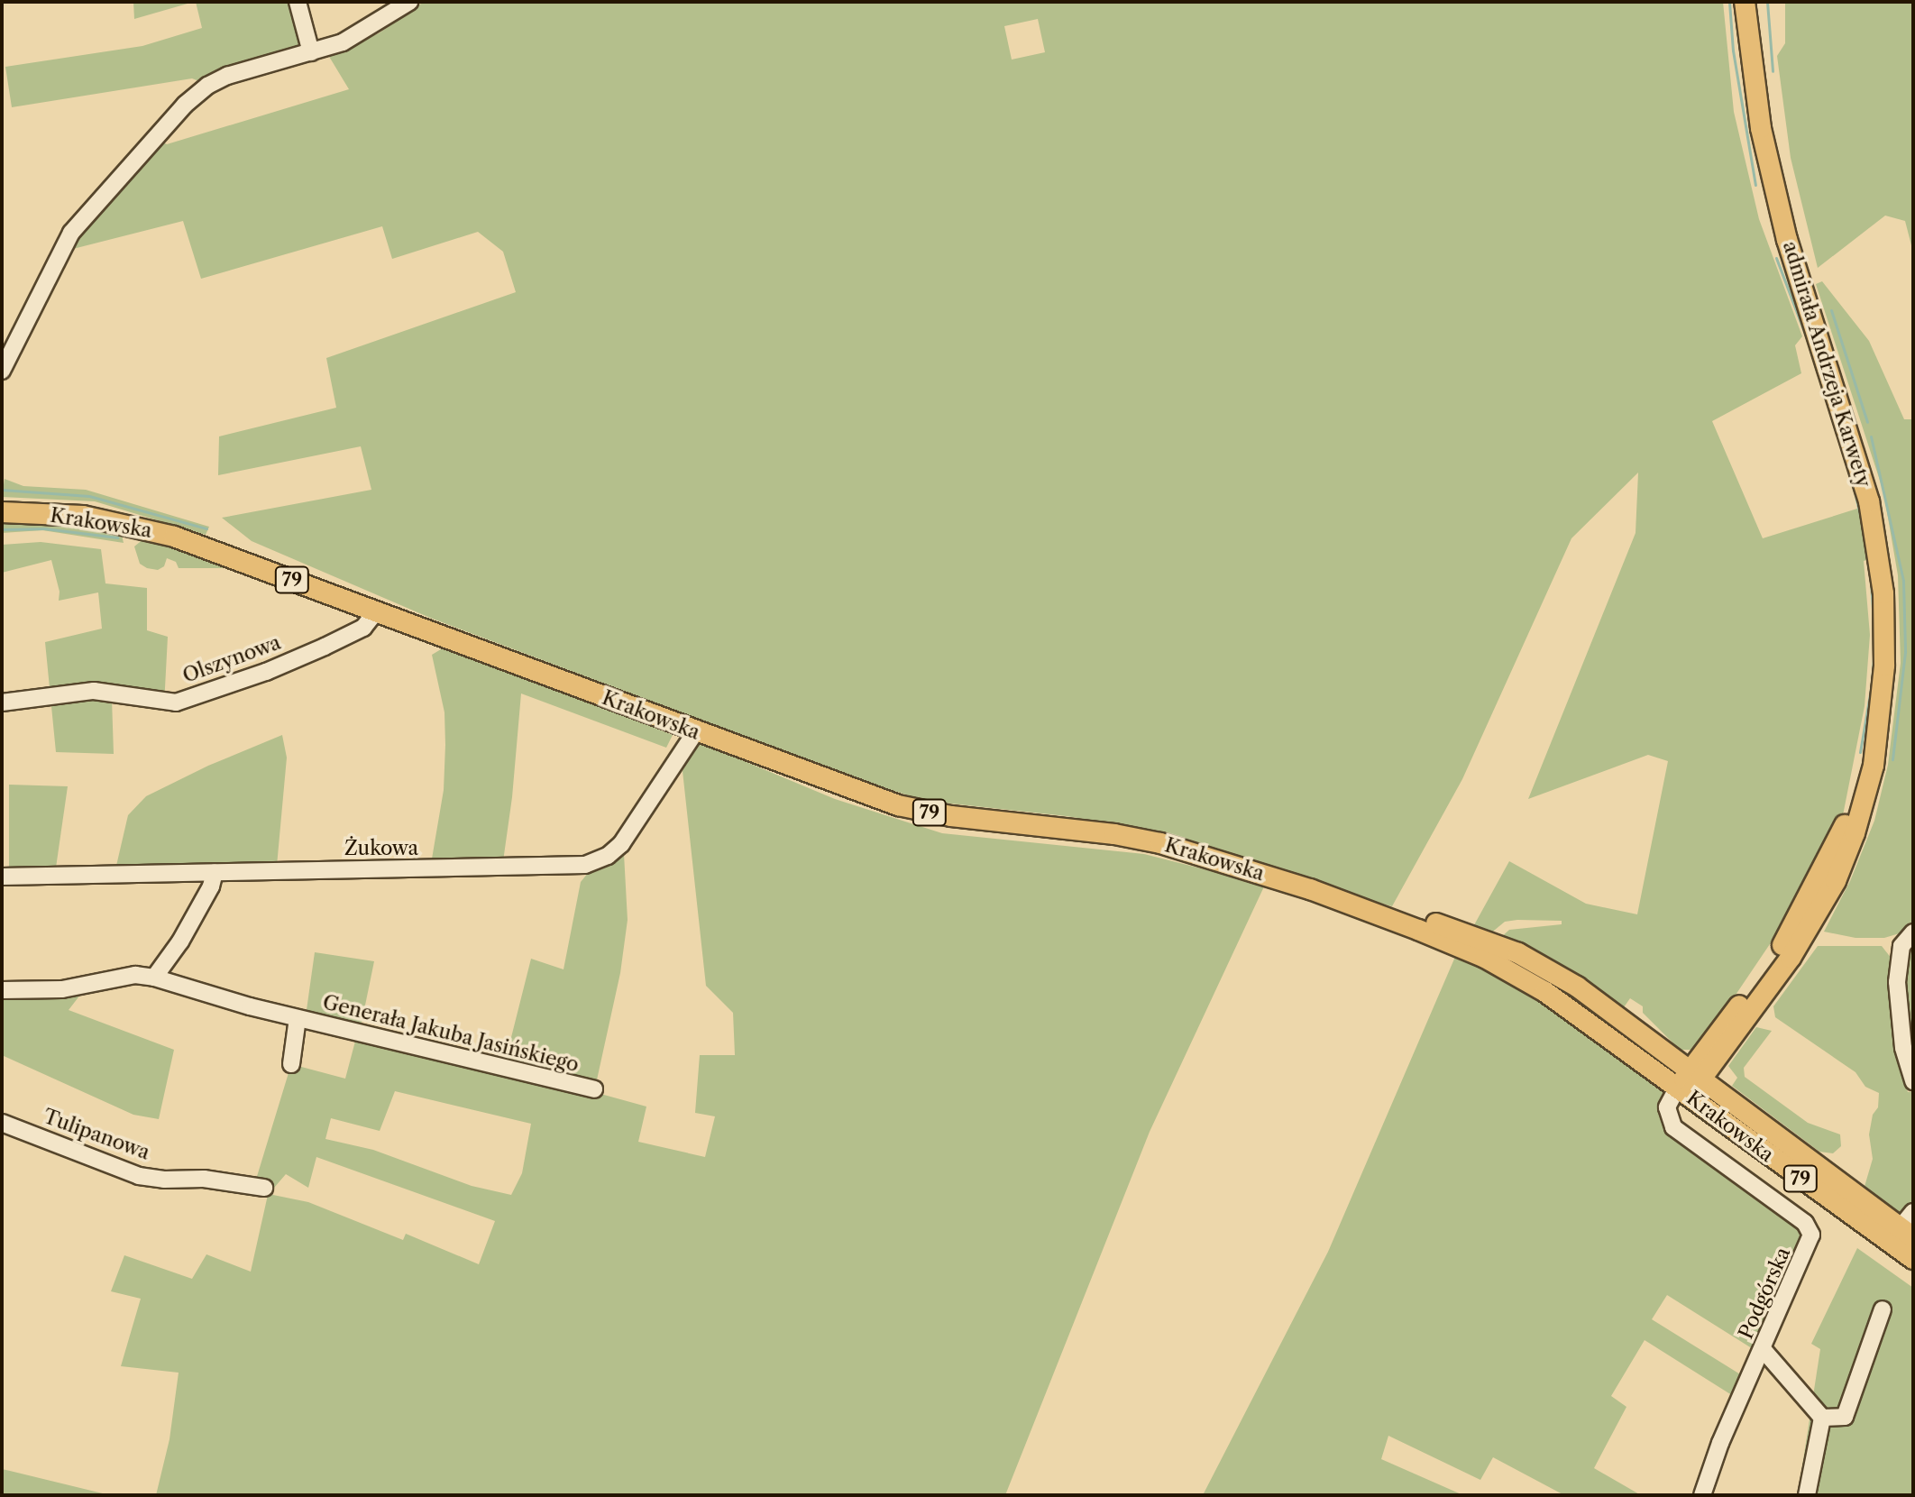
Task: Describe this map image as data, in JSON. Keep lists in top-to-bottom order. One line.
{"streets":{"main road":["admirała Andrzeja Karwety","Krakowska","79"],"street":["Olszynowa","Żukowa","Generała Jakuba Jasińskiego","Tulipanowa","Podgórska"]},"crossings":[["admirała Andrzeja Karwety","Krakowska"],["admirała Andrzeja Karwety","Podgórska"],["Krakowska","Olszynowa"],["Krakowska","Żukowa"],["Krakowska","Podgórska"]]}
